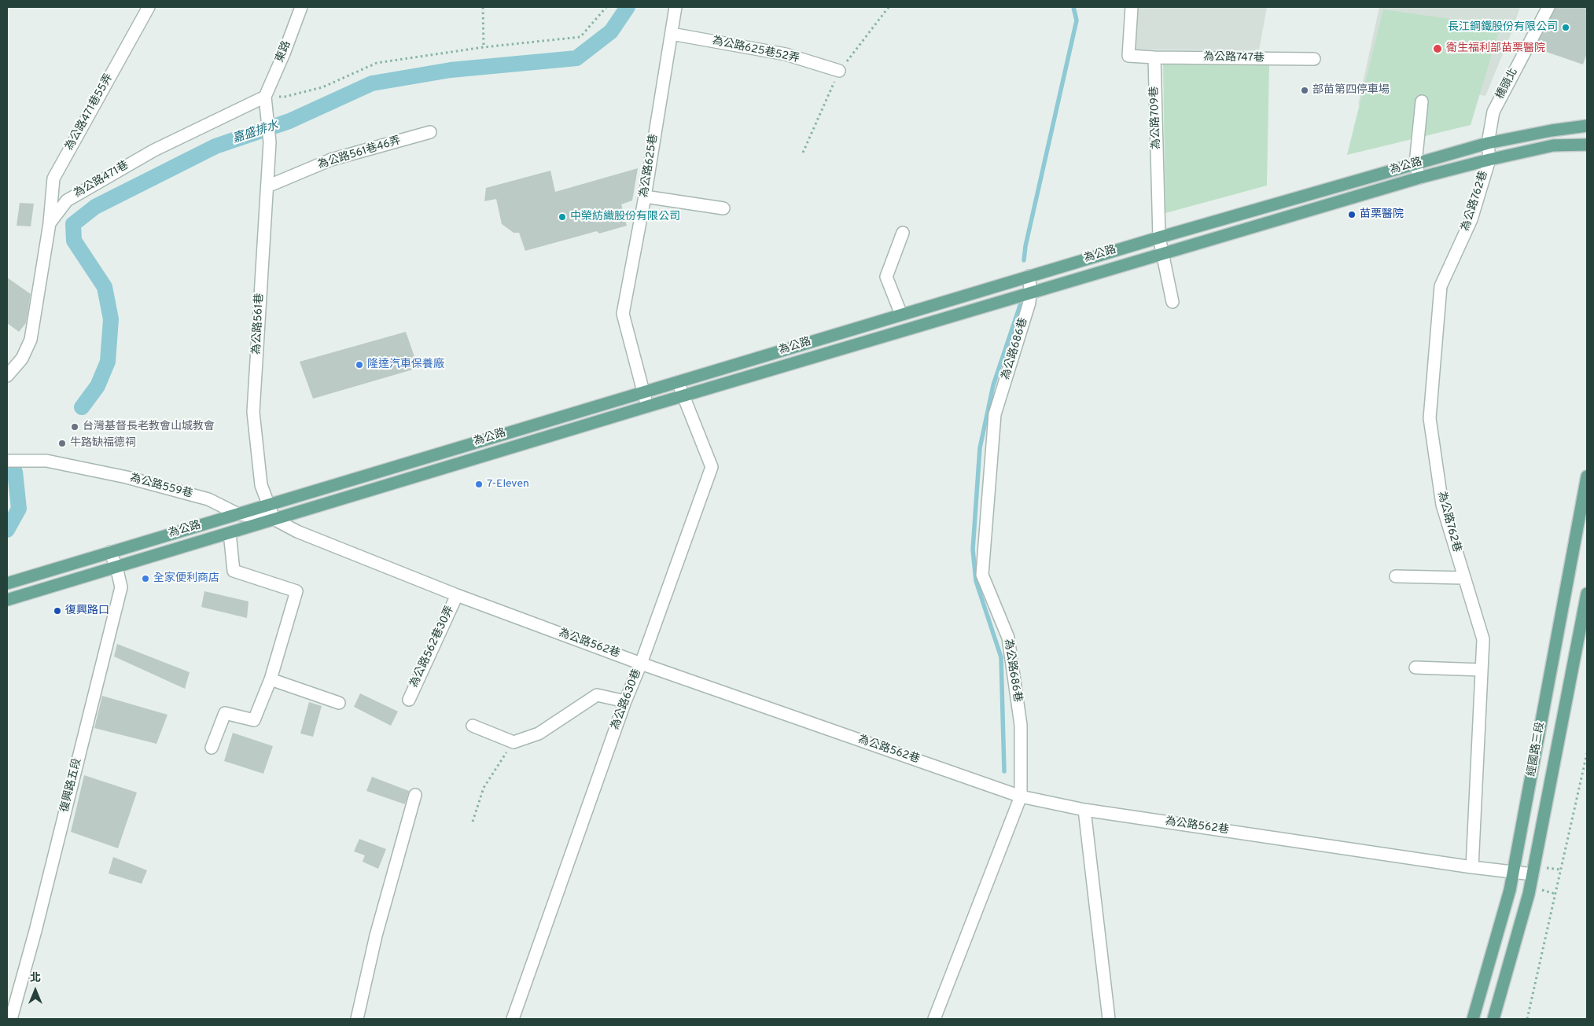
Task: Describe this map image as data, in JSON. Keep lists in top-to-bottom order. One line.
{"streets":{"main road":["為公路","經國路三段"],"street":["為公路625巷52弄","東路","為公路747巷","橋頭北","為公路471巷55弄","為公路709巷","為公路561巷46弄","為公路625巷","為公路471巷","為公路762巷","為公路561巷","為公路686巷","為公路559巷","為公路562巷","為公路562巷30弄","為公路630巷","復興路五段"]},"crossings":[["為公路625巷52弄","為公路625巷"],["東路","為公路471巷"],["東路","為公路561巷"],["為公路747巷","為公路709巷"],["橋頭北","為公路"],["橋頭北","為公路762巷"],["為公路471巷55弄","為公路471巷"],["為公路709巷","為公路"],["為公路561巷46弄","為公路561巷"],["為公路625巷","為公路"],["為公路","為公路762巷"],["為公路","為公路561巷"],["為公路","為公路686巷"],["為公路","為公路559巷"],["為公路","為公路562巷"],["為公路","為公路630巷"],["為公路","復興路五段"],["為公路471巷","為公路561巷"],["為公路762巷","為公路562巷"],["為公路561巷","為公路559巷"],["為公路561巷","為公路562巷"],["為公路686巷","為公路562巷"],["為公路559巷","為公路562巷"],["為公路562巷","為公路562巷30弄"],["為公路562巷","為公路630巷"],["為公路562巷","經國路三段"]],"water":["嘉盛排水"],"places":["長江鋼鐵股份有限公司","衛生福利部苗栗醫院","部苗第四停車場","苗栗醫院","中榮紡織股份有限公司","隆達汽車保養廠","台灣基督長老教會山城教會","牛路缺福德祠","7-Eleven","全家便利商店","復興路口"],"north":"top"}
